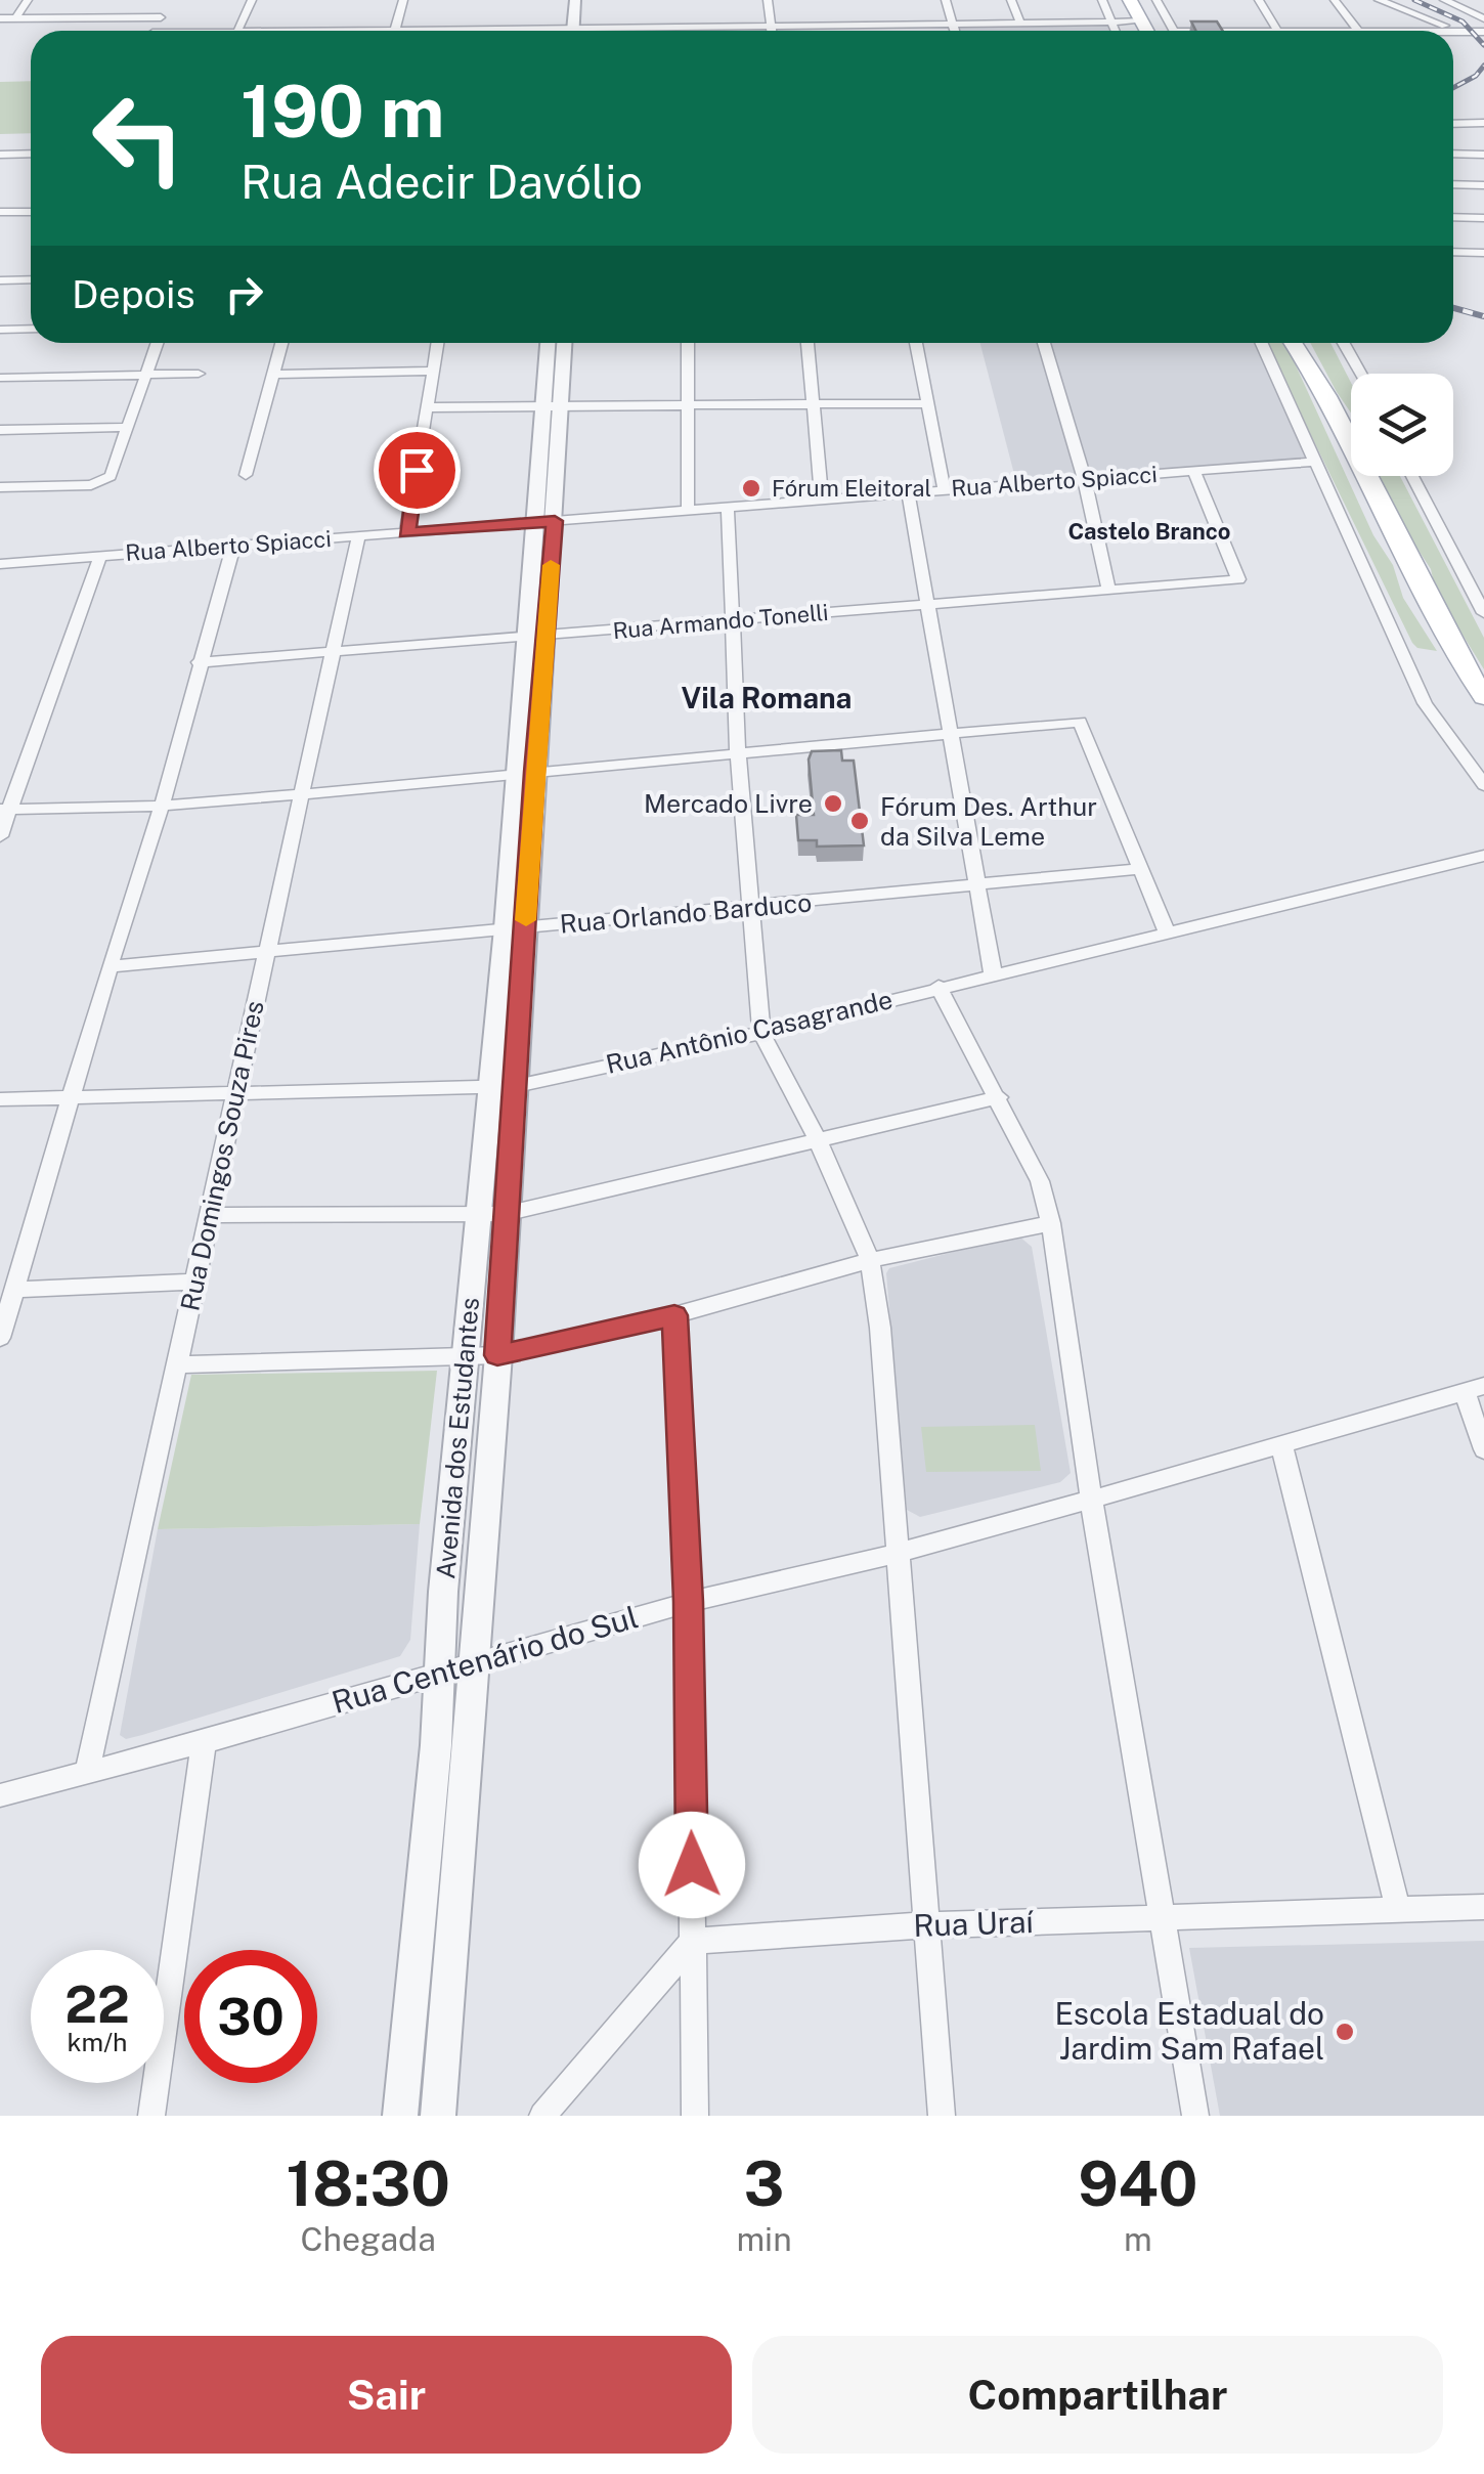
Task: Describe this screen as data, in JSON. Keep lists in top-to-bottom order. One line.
{"streets":{"street":["Rua Alberto Spiacci","Rua Armando Tonelli","Rua Orlando Barduco","Rua Antônio Casagrande","Rua Domingos Souza Pires","Avenida dos Estudantes","Rua Centenário do Sul","Rua Uraí"]},"crossings":[["Rua Alberto Spiacci","Rua Armando Tonelli"],["Rua Alberto Spiacci","Rua Domingos Souza Pires"],["Rua Alberto Spiacci","Avenida dos Estudantes"],["Rua Armando Tonelli","Rua Domingos Souza Pires"],["Rua Armando Tonelli","Avenida dos Estudantes"],["Rua Orlando Barduco","Rua Domingos Souza Pires"],["Rua Orlando Barduco","Avenida dos Estudantes"],["Rua Antônio Casagrande","Rua Domingos Souza Pires"],["Rua Antônio Casagrande","Avenida dos Estudantes"],["Rua Domingos Souza Pires","Rua Centenário do Sul"],["Avenida dos Estudantes","Rua Centenário do Sul"]],"districts":["Castelo Branco","Vila Romana"],"places":["Fórum Eleitoral","Mercado Livre","Fórum Des. Arthur da Silva Leme","Escola Estadual do Jardim Sam Rafael"],"page":{"turn":["190 m","Rua Adecir Davólio"],"then":"Depois","speed":"22 km/h","limit":"30","eta":["18:30","Chegada","3","min","940","m"],"buttons":["Sair","Compartilhar"]}}
